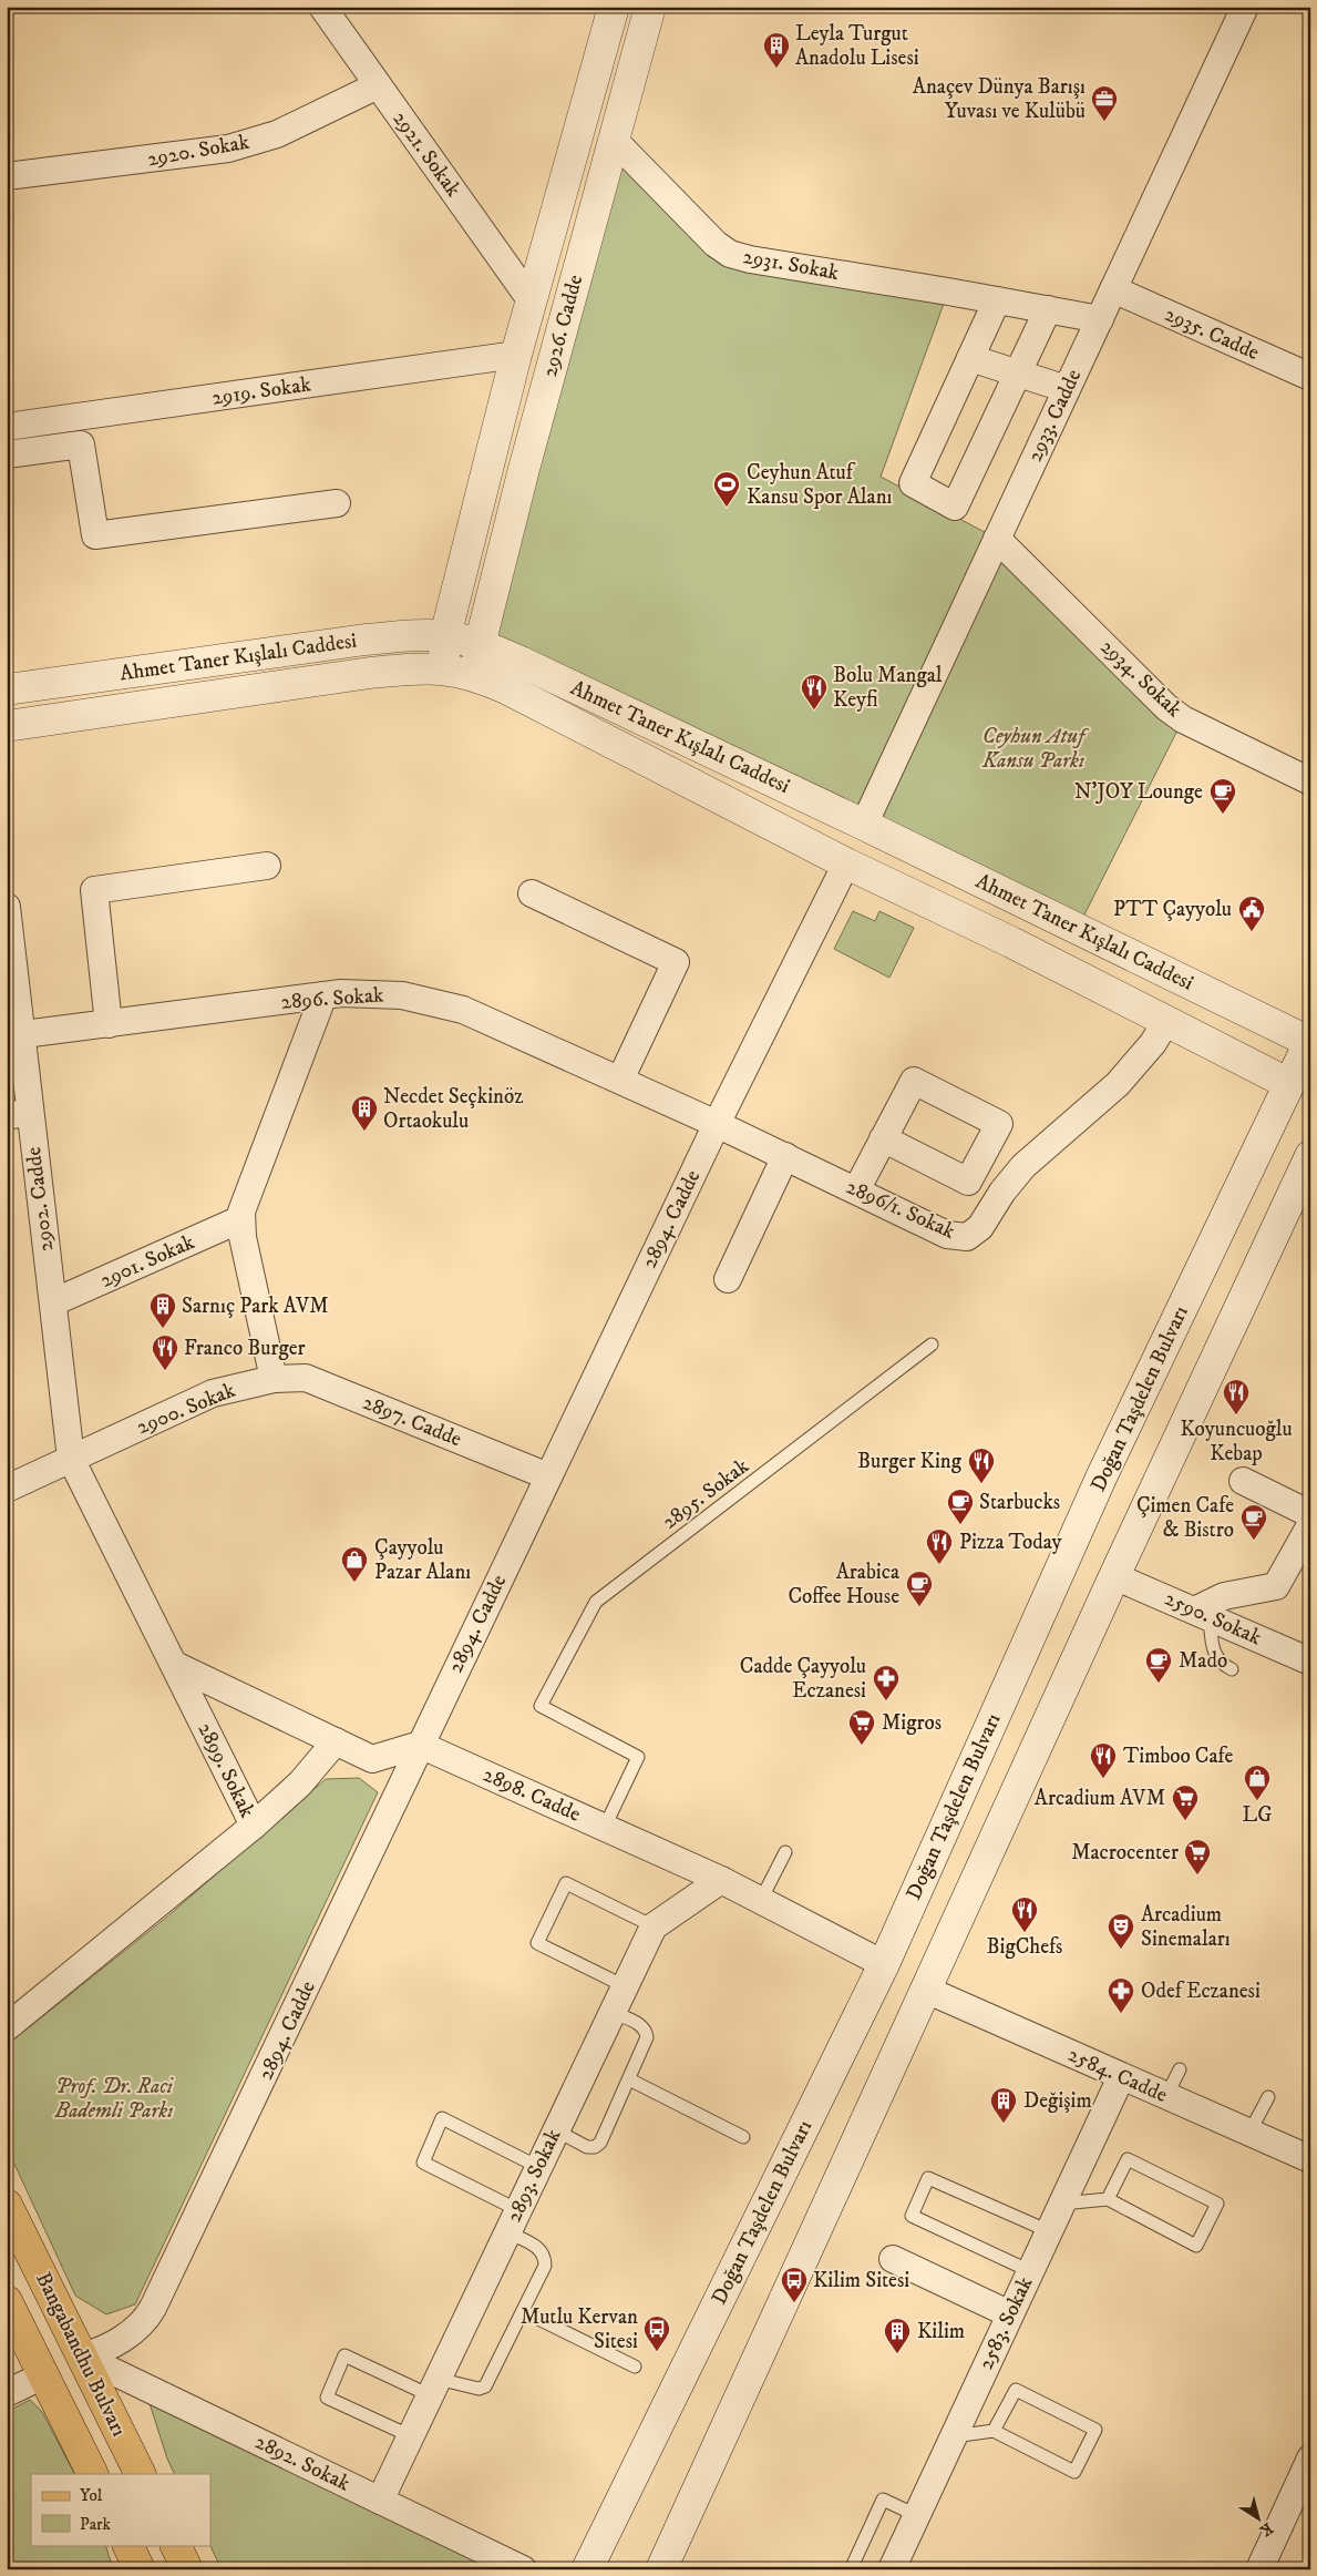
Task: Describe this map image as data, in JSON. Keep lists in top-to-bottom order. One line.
{"streets":{"main road":["Bangabandhu Bulvarı"],"street":["2920. Sokak","2921. Sokak","2931. Sokak","2926. Cadde","2935. Cadde","2919. Sokak","2933. Cadde","Ahmet Taner Kışlalı Caddesi","2934. Sokak","2896. Sokak","2902. Cadde","2896/1. Sokak","2894. Cadde","2901. Sokak","Doğan Taşdelen Bulvarı","2900. Sokak","2897. Cadde","2590. Sokak","2899. Sokak","2898. Cadde","2584. Cadde","2893. Sokak","2583. Sokak","2892. Sokak"],"lane":["2895. Sokak"]},"crossings":[["2920. Sokak","2921. Sokak"],["2921. Sokak","2926. Cadde"],["2931. Sokak","2926. Cadde"],["2931. Sokak","2933. Cadde"],["2926. Cadde","2919. Sokak"],["2926. Cadde","Ahmet Taner Kışlalı Caddesi"],["2935. Cadde","2933. Cadde"],["2933. Cadde","Ahmet Taner Kışlalı Caddesi"],["2933. Cadde","2934. Sokak"],["Ahmet Taner Kışlalı Caddesi","2896/1. Sokak"],["Ahmet Taner Kışlalı Caddesi","2894. Cadde"],["Ahmet Taner Kışlalı Caddesi","Doğan Taşdelen Bulvarı"],["2896. Sokak","2902. Cadde"],["2896. Sokak","2896/1. Sokak"],["2896. Sokak","2894. Cadde"],["2902. Cadde","2901. Sokak"],["2902. Cadde","2900. Sokak"],["2902. Cadde","2899. Sokak"],["2896/1. Sokak","2894. Cadde"],["2894. Cadde","2897. Cadde"],["2894. Cadde","2898. Cadde"],["2894. Cadde","Bangabandhu Bulvarı"],["2894. Cadde","2892. Sokak"],["Doğan Taşdelen Bulvarı","2898. Cadde"],["2900. Sokak","2897. Cadde"],["2900. Sokak","2899. Sokak"],["2895. Sokak","2898. Cadde"],["2584. Cadde","2583. Sokak"],["2893. Sokak","2892. Sokak"],["Bangabandhu Bulvarı","2892. Sokak"]],"parks":["Ceyhun Atuf Kansu Parkı","Prof. Dr. Raci Bademli Parkı"],"places":{"building":["Leyla Turgut Anadolu Lisesi","Necdet Seçkinöz Ortaokulu","Sarnıç Park AVM","Değişim","Kilim"],"office":["Anaçev Dünya Barışı Yuvası ve Kulübü"],"sports":["Ceyhun Atuf Kansu Spor Alanı"],"restaurant":["Bolu Mangal Keyfi","Franco Burger","Koyuncuoğlu Kebap","Burger King","Pizza Today","Timboo Cafe","BigChefs"],"cafe":["N'JOY Lounge","Starbucks","Çimen Cafe & Bistro","Arabica Coffee House","Mado"],"public building":["PTT Çayyolu"],"shop":["Çayyolu Pazar Alanı","LG"],"pharmacy":["Cadde Çayyolu Eczanesi","Odef Eczanesi"],"supermarket":["Migros","Arcadium AVM","Macrocenter"],"theatre":["Arcadium Sinemaları"],"bus stop":["Kilim Sitesi","Mutlu Kervan Sitesi"]},"legend":["Yol","Park"],"north":"bottom right"}
